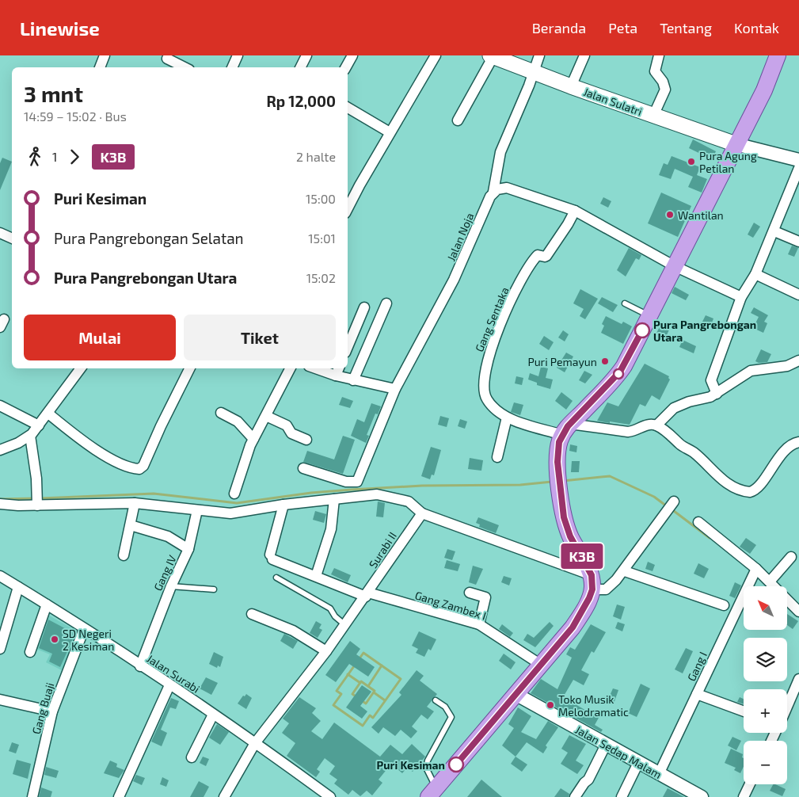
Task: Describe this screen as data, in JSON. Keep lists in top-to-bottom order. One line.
{"streets":{"main road":["Jalan Sulatri"],"street":["Jalan Noja","Gang Sentaka","Surabi II","Gang IV","Gang Zambex I","Gang I","Jalan Surabi","Gang Buaji","Jalan Sedap Malam"]},"crossings":[["Jalan Sulatri","Jalan Noja"],["Surabi II","Gang Zambex I"],["Surabi II","Jalan Surabi"],["Gang IV","Jalan Surabi"],["Gang I","Jalan Sedap Malam"],["Jalan Surabi","Gang Buaji"]],"places":["Pura Agung Petilan","Wantilan","Pura Pangrebongan Utara","Puri Pemayun","SD Negeri 2 Kesiman","Toko Musik Melodramatic","Puri Kesiman"],"lines":["bus line K3B"],"north":"top left","page":{"header":"Linewise","nav":["Beranda","Peta","Tentang","Kontak"],"on_map":"K3B","heading":["3 mnt","14:59 – 15:02 · Bus","Rp 12,000"],"legs":["1","K3B","2 halte"],"list":[{"name":"Puri Kesiman","value":"15:00"},{"name":"Pura Pangrebongan Selatan","value":"15:01"},{"name":"Pura Pangrebongan Utara","value":"15:02"}],"buttons":["Mulai","Tiket"],"map_buttons":["+","−"]}}
